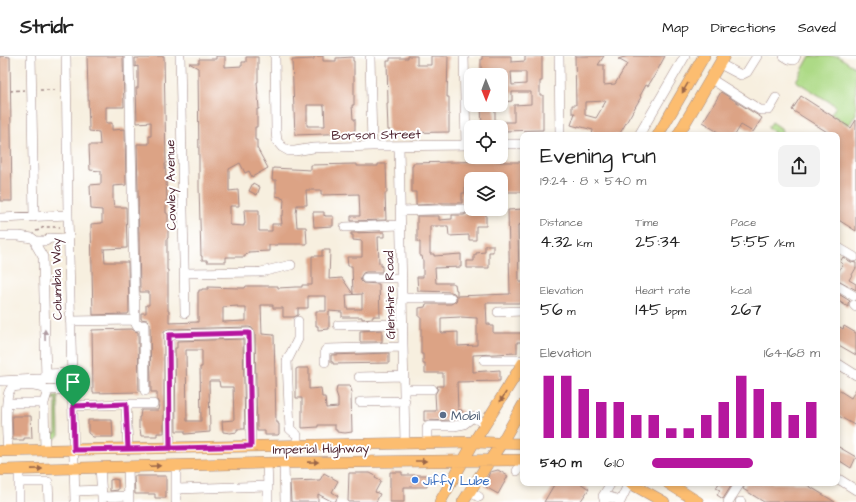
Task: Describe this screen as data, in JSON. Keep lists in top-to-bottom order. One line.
{"streets":{"main road":["Imperial Highway"],"street":["Borson Street","Cowley Avenue","Columbia Way","Glenshire Road"]},"crossings":[["Borson Street","Glenshire Road"],["Columbia Way","Imperial Highway"],["Glenshire Road","Imperial Highway"]],"places":["Mobil","Jiffy Lube"],"north":"bottom","page":{"header":"Stridr","nav":["Map","Directions","Saved"],"heading":["Evening run","19:24 · 8 × 540 m"],"stats":[["Distance","4.32 km"],["Time","25:34"],["Pace","5:55 /km"],["Elevation","56 m"],["Heart rate","145 bpm"],["kcal","267"]],"chart":["Elevation","164–168 m"],"list":[{"name":"540 m","note":"6:10"}]}}
